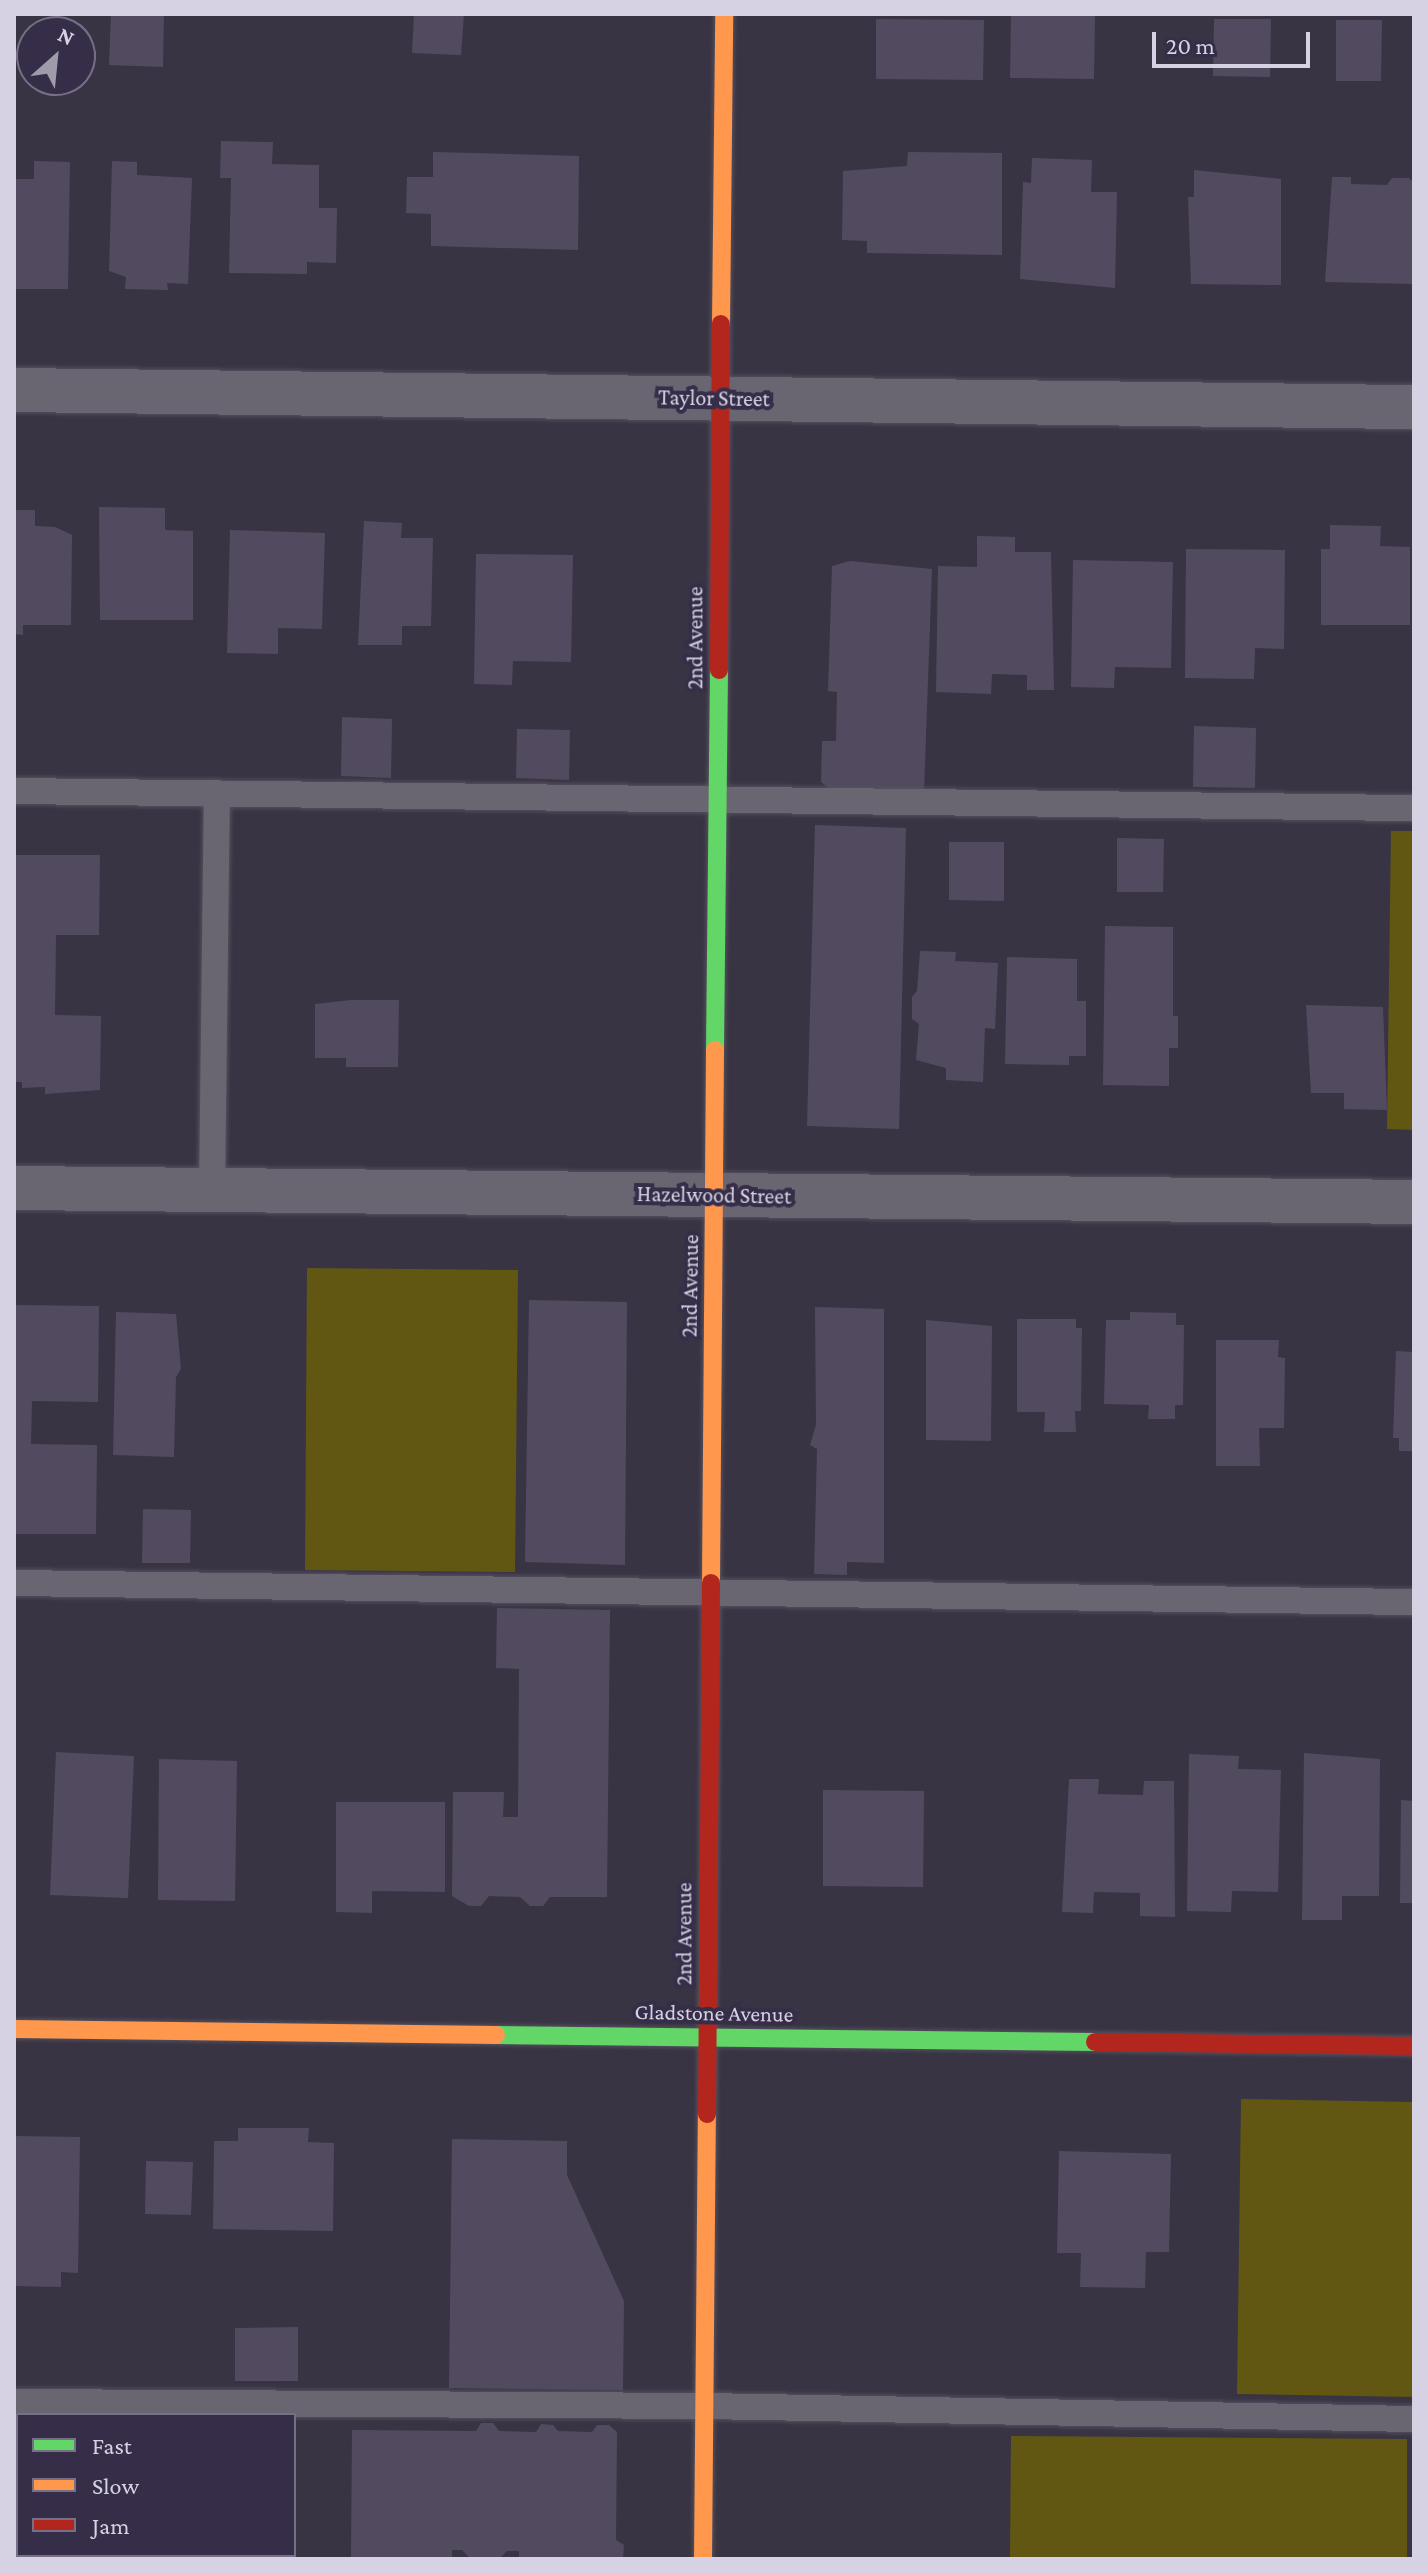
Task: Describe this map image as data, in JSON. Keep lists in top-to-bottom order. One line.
{"streets":{"street":["Taylor Street","2nd Avenue","Hazelwood Street","Gladstone Avenue"]},"crossings":[["Taylor Street","2nd Avenue"],["2nd Avenue","Hazelwood Street"],["2nd Avenue","Gladstone Avenue"]],"legend":["Fast","Slow","Jam"],"scale_bar":"20 m","north":"top right"}
